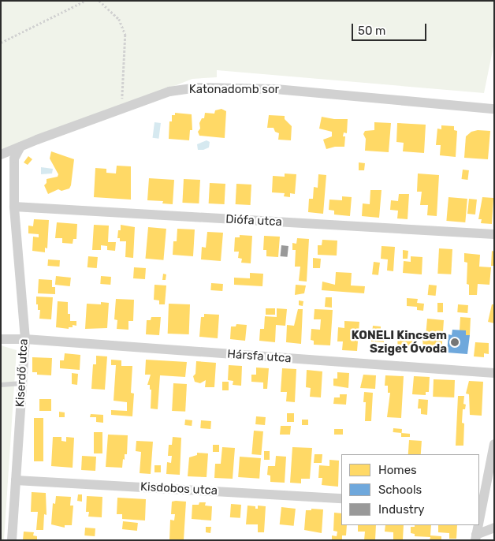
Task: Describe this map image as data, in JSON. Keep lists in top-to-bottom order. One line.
{"streets":{"street":["Katonadomb sor","Diófa utca","Hársfa utca","Kiserdő utca","Kisdobos utca"]},"crossings":[["Diófa utca","Kiserdő utca"],["Hársfa utca","Kiserdő utca"],["Kiserdő utca","Kisdobos utca"]],"places":["KONELI Kincsem Sziget Óvoda"],"legend":["Homes","Schools","Industry"],"scale_bar":"50 m"}
